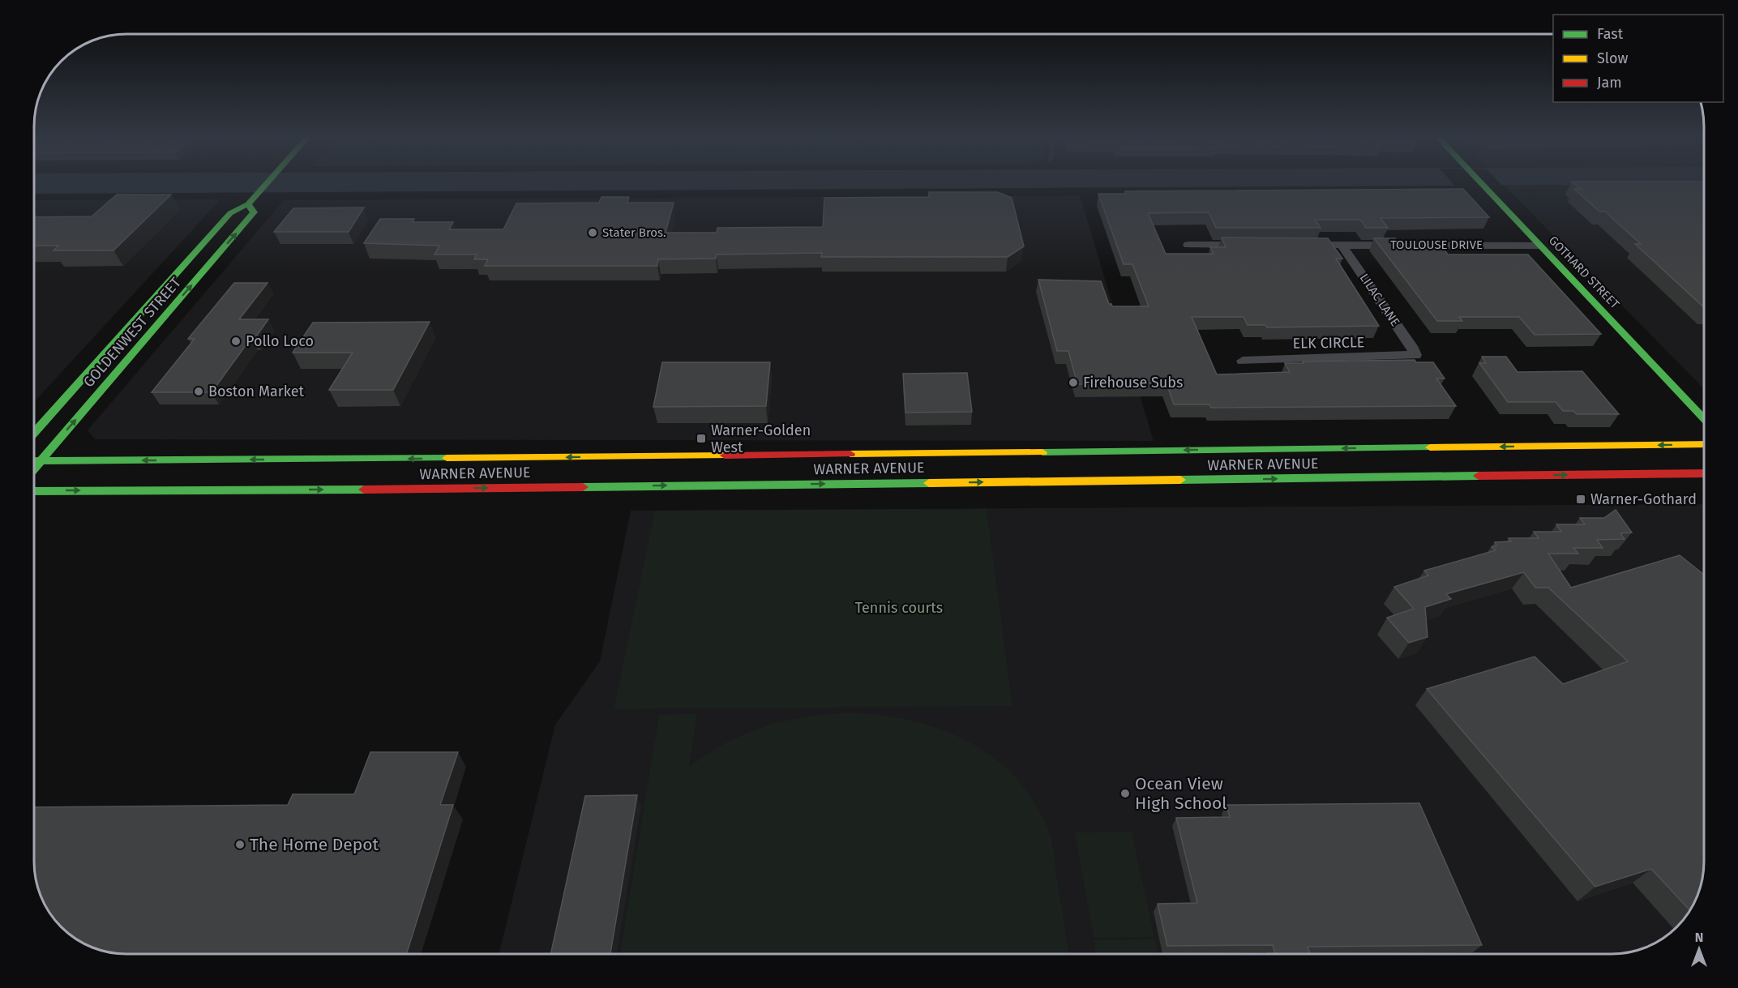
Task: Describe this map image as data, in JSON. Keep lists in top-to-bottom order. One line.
{"streets":{"main road":["GOTHARD STREET","GOLDENWEST STREET","WARNER AVENUE"],"street":["TOULOUSE DRIVE","LILAC LANE","ELK CIRCLE"]},"crossings":[["TOULOUSE DRIVE","GOTHARD STREET"],["TOULOUSE DRIVE","LILAC LANE"],["LILAC LANE","ELK CIRCLE"],["GOLDENWEST STREET","WARNER AVENUE"]],"parks":["Tennis courts"],"places":{"other":["Stater Bros.","Pollo Loco","Firehouse Subs","Boston Market","Ocean View High School","The Home Depot"],"transit":["Warner-Golden West","Warner-Gothard"]},"legend":["Fast","Slow","Jam"],"north":"top"}
